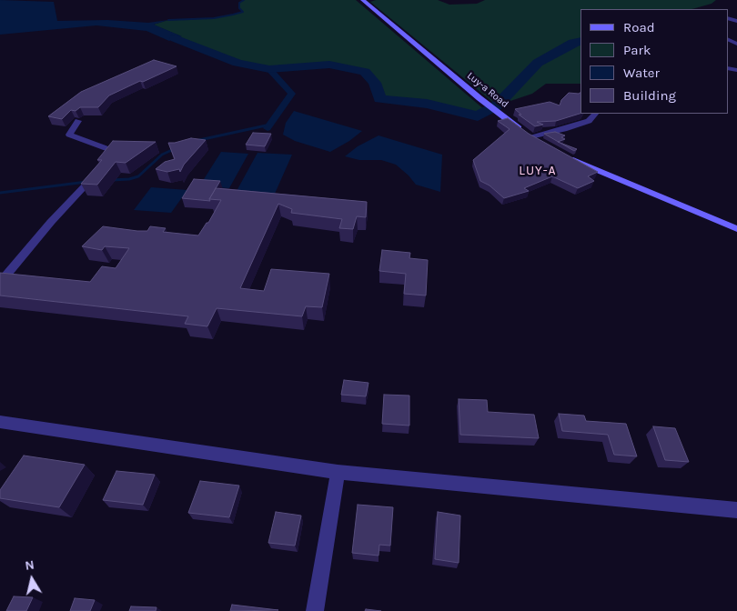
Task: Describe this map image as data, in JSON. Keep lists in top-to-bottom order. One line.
{"streets":{"main road":["Luy-a Road"]},"districts":["LUY-A"],"legend":["Road","Park","Water","Building"],"north":"top"}
